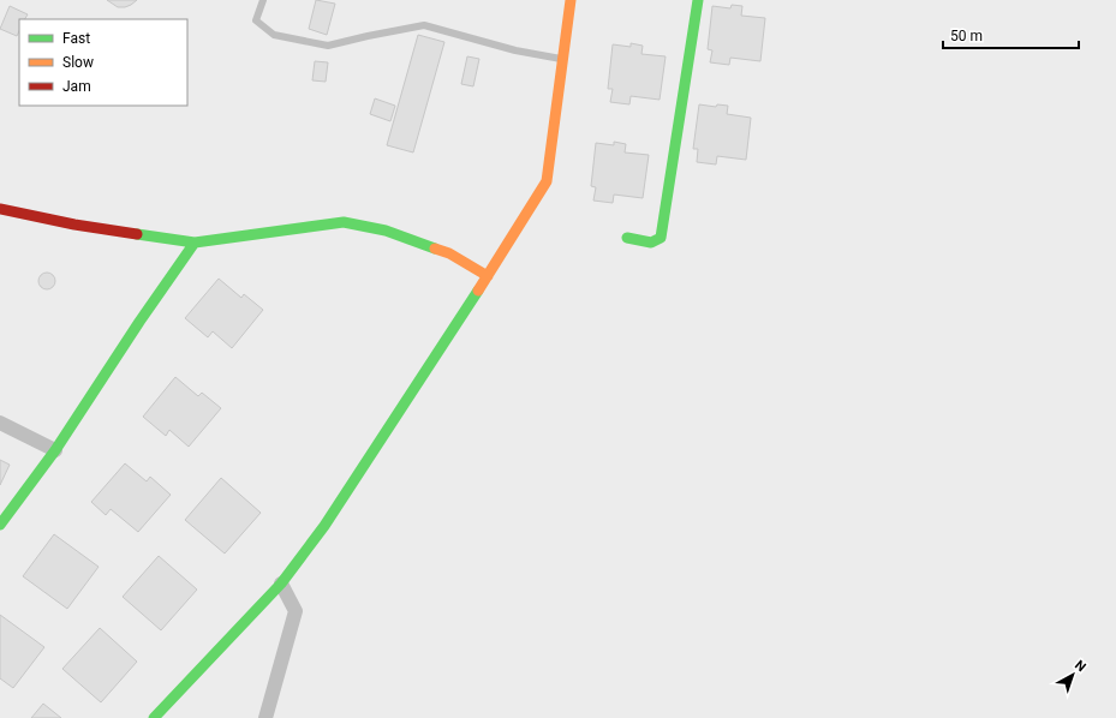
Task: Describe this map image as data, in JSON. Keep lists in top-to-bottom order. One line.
{"legend":["Fast","Slow","Jam"],"scale_bar":"50 m","north":"top right"}
